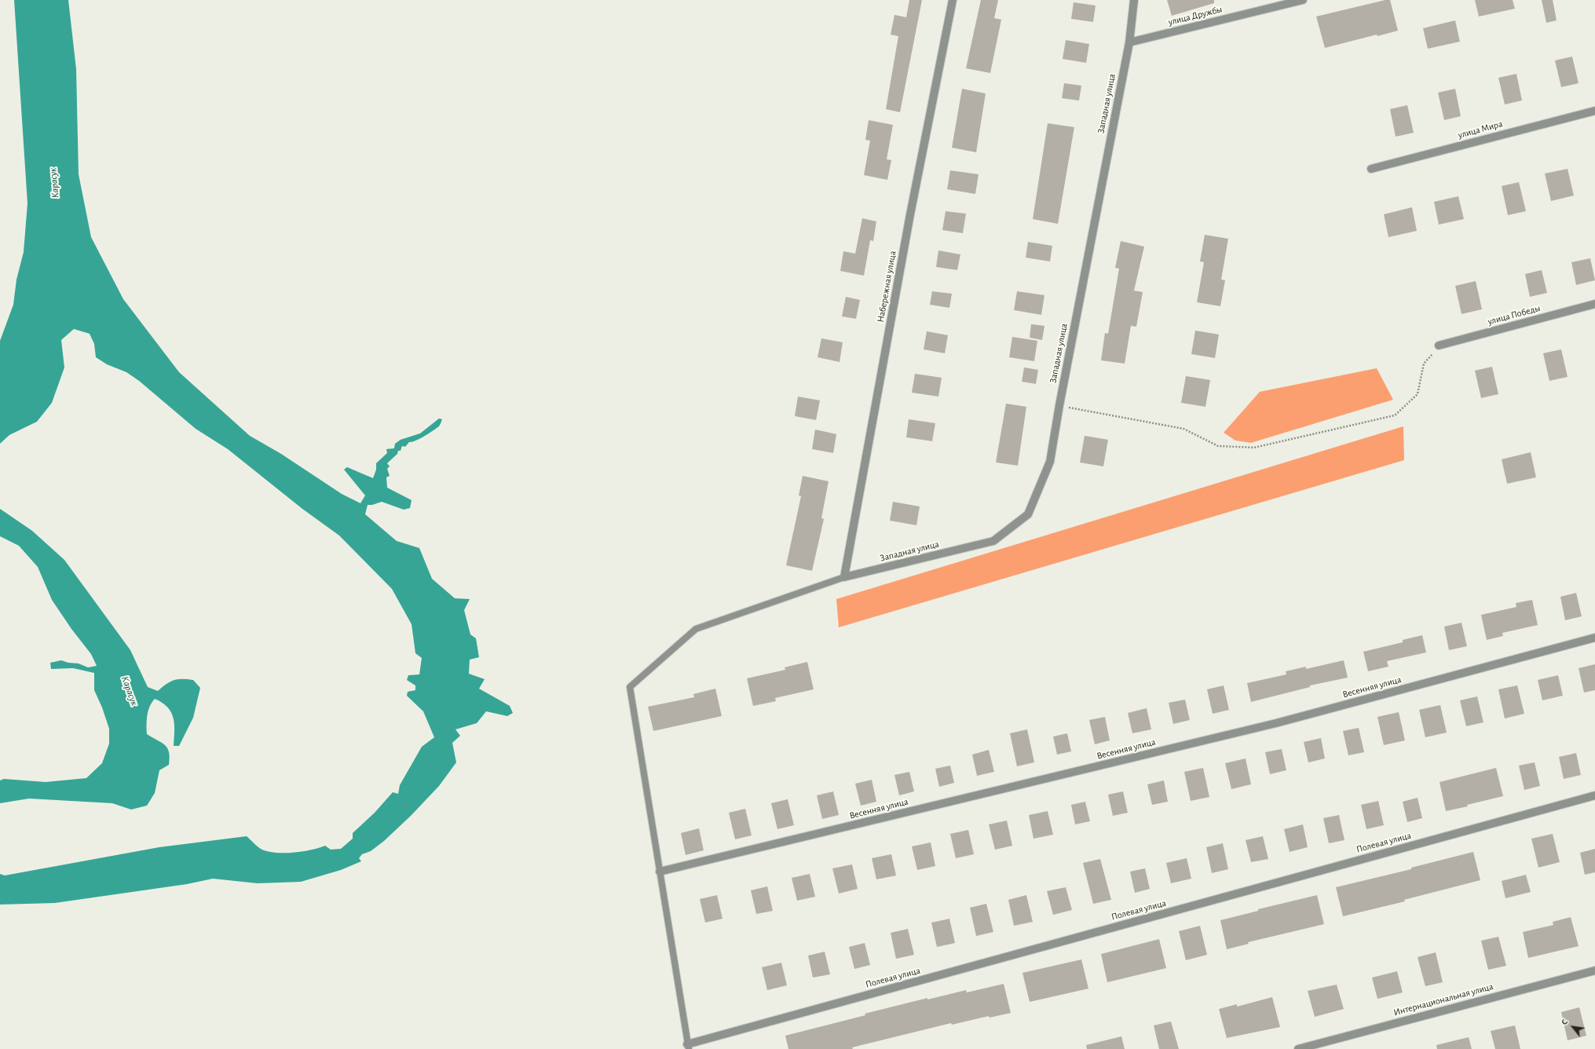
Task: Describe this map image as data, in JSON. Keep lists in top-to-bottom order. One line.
{"streets":{"street":["улица Дружбы","Западная улица","улица Мира","Набережная улица","улица Победы","Весенняя улица","Полевая улица","Интернациональная улица"]},"crossings":[["улица Дружбы","Западная улица"],["Западная улица","Набережная улица"]],"water":["Карасук"],"north":"top left"}
